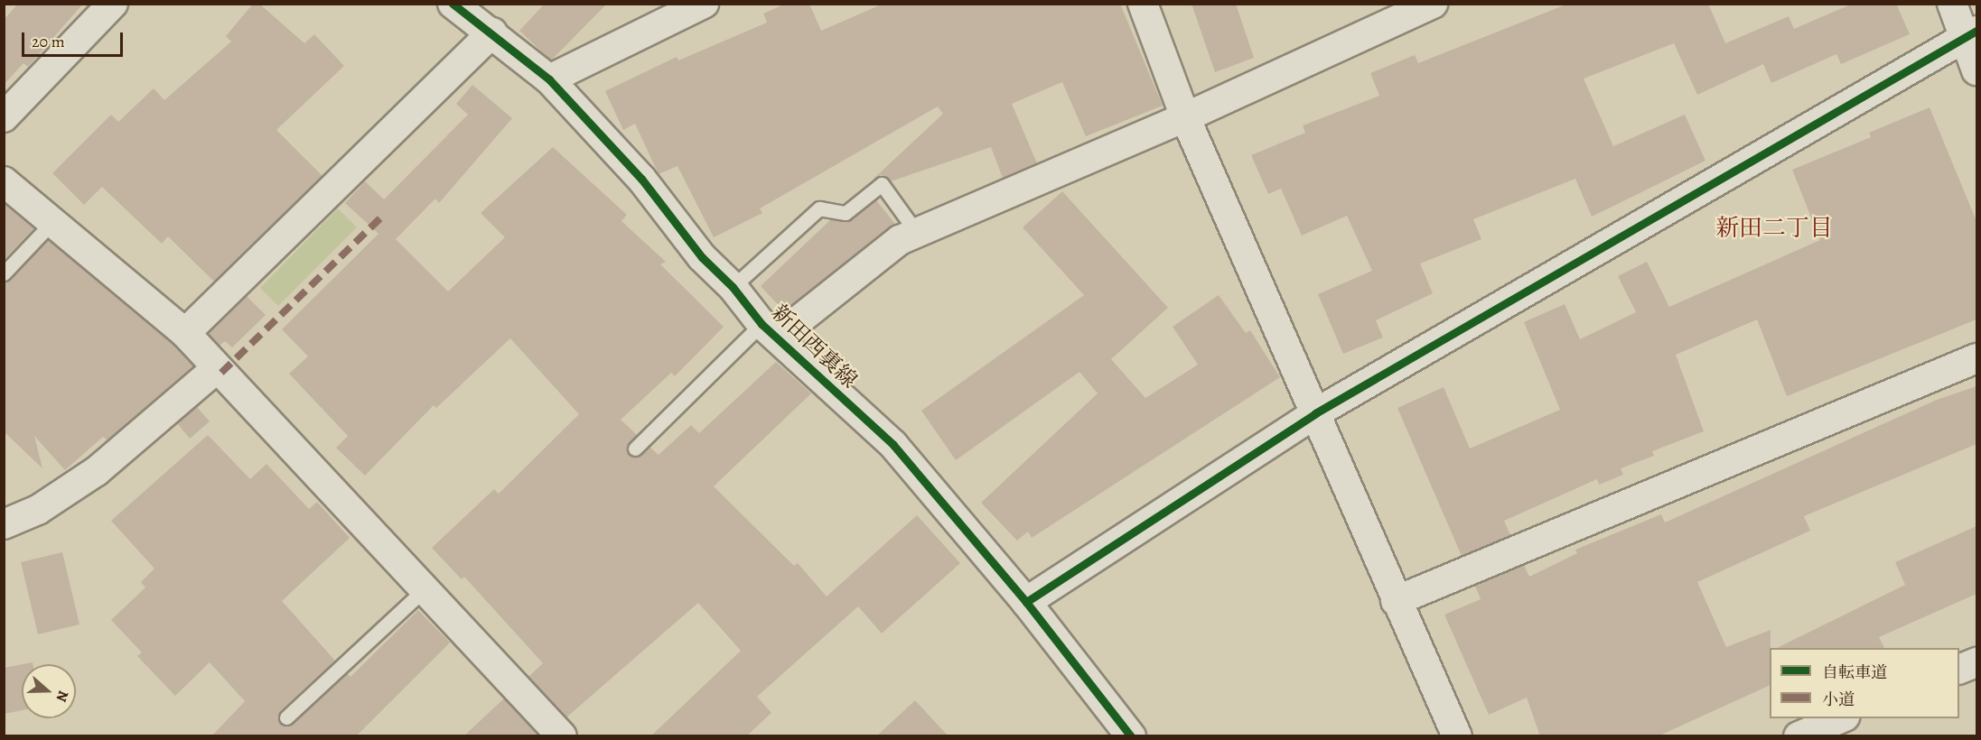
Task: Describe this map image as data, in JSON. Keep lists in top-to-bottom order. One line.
{"streets":{"street":["新田西裏線"]},"districts":["新田二丁目"],"legend":["自転車道","小道"],"scale_bar":"20 m","north":"right"}
